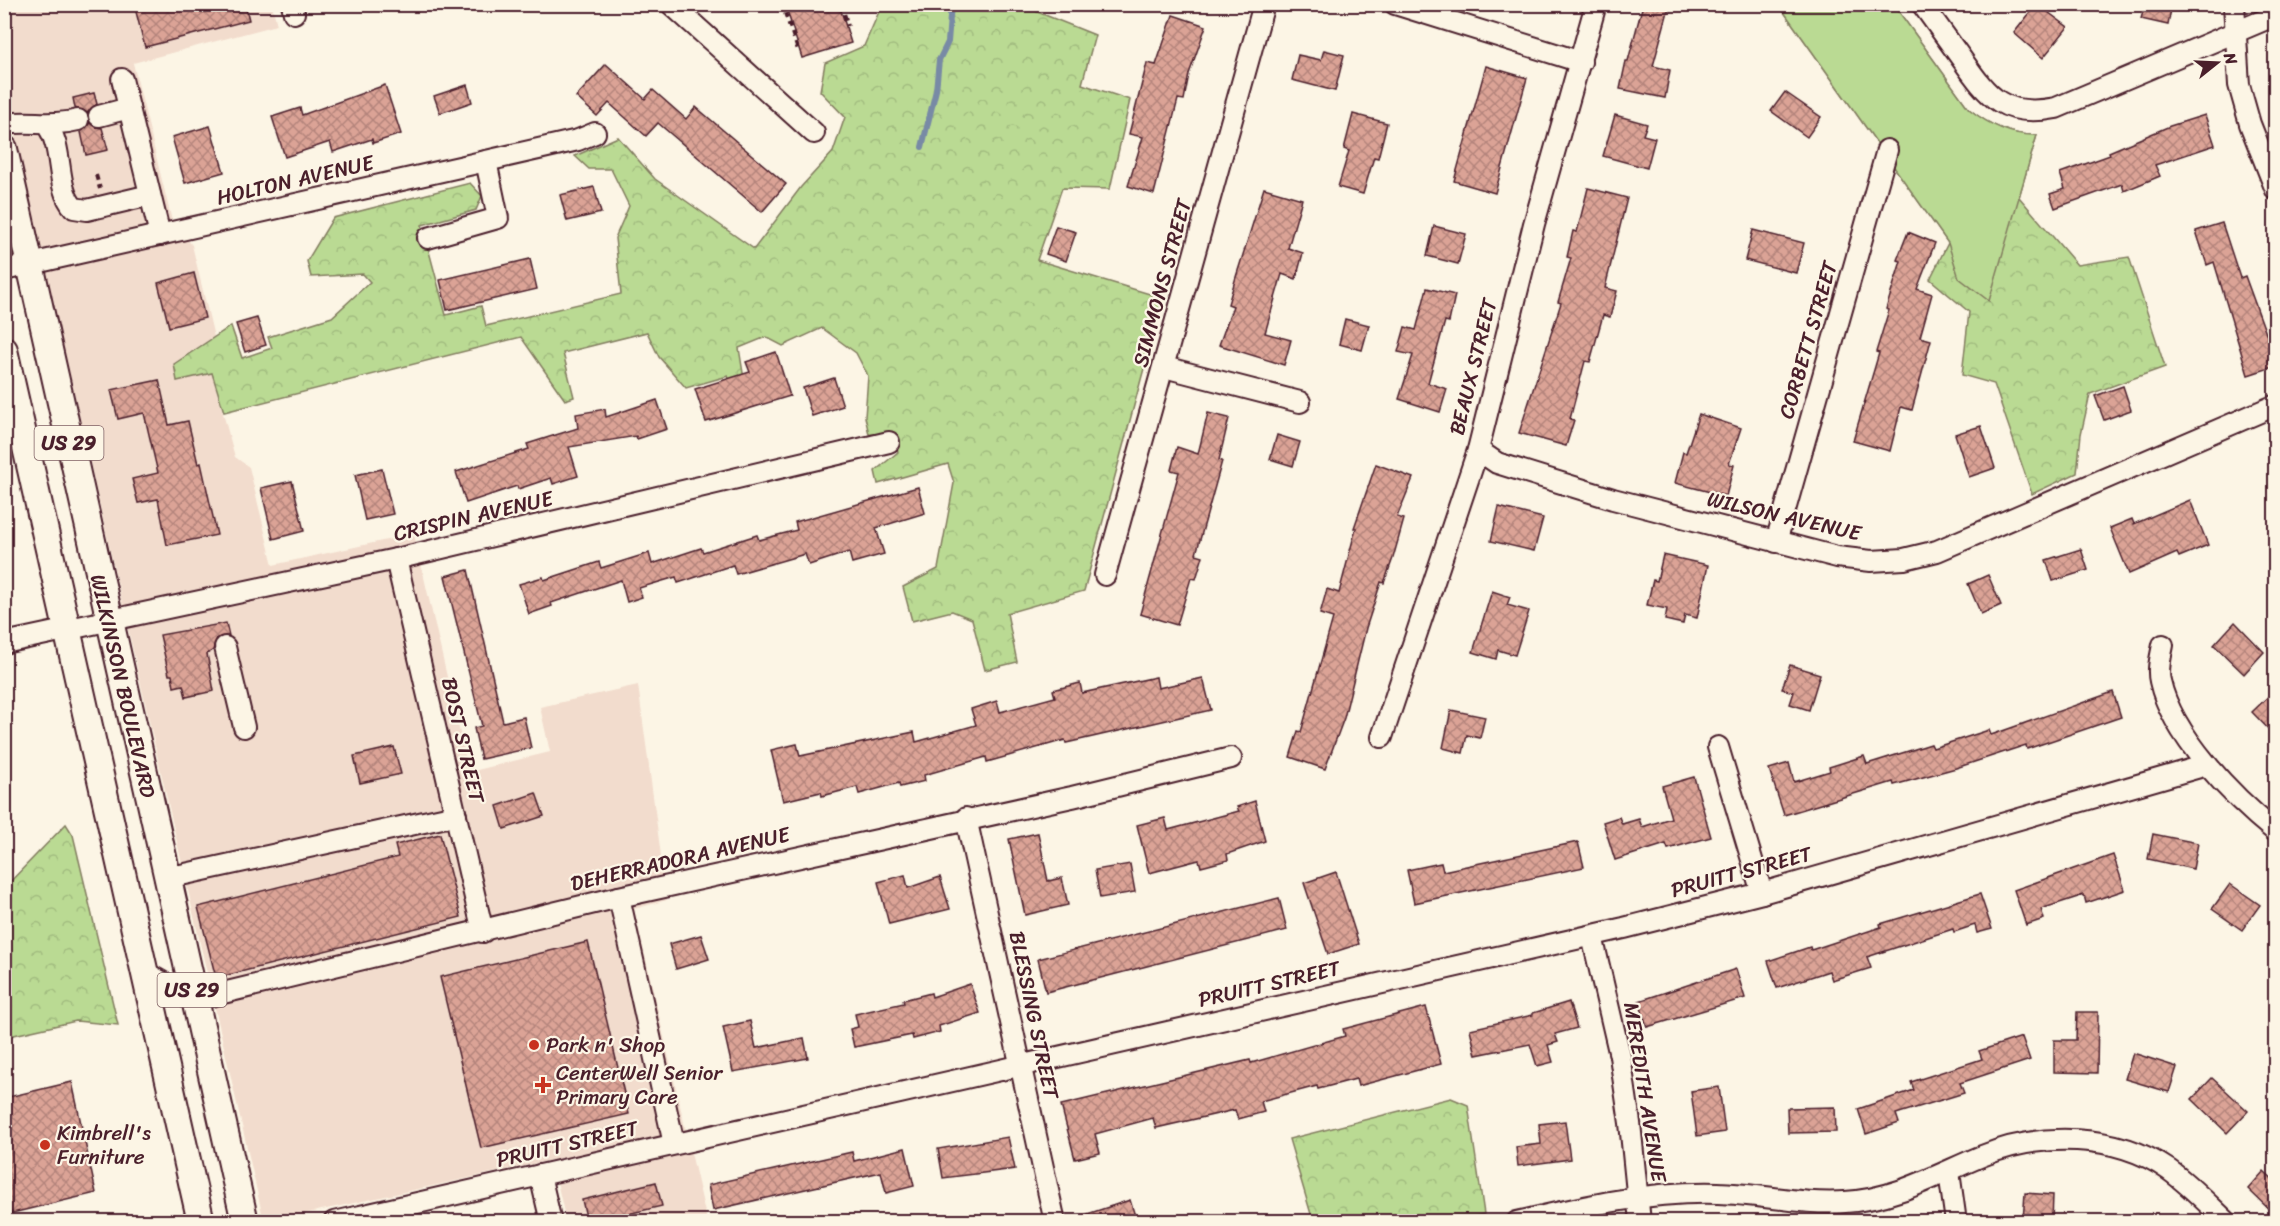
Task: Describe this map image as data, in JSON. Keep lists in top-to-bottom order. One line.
{"streets":{"main road":["US 29","WILKINSON BOULEVARD"],"street":["HOLTON AVENUE","SIMMONS STREET","CORBETT STREET","BEAUX STREET","CRISPIN AVENUE","WILSON AVENUE","BOST STREET","DEHERRADORA AVENUE","PRUITT STREET","BLESSING STREET","MEREDITH AVENUE"]},"crossings":[["HOLTON AVENUE","WILKINSON BOULEVARD"],["CORBETT STREET","WILSON AVENUE"],["BEAUX STREET","WILSON AVENUE"],["CRISPIN AVENUE","WILKINSON BOULEVARD"],["CRISPIN AVENUE","BOST STREET"],["WILKINSON BOULEVARD","DEHERRADORA AVENUE"],["BOST STREET","DEHERRADORA AVENUE"],["DEHERRADORA AVENUE","BLESSING STREET"],["PRUITT STREET","BLESSING STREET"],["PRUITT STREET","MEREDITH AVENUE"]],"places":{"other":["Park n' Shop","Kimbrell's Furniture"],"health":["CenterWell Senior Primary Care"]},"north":"right"}
